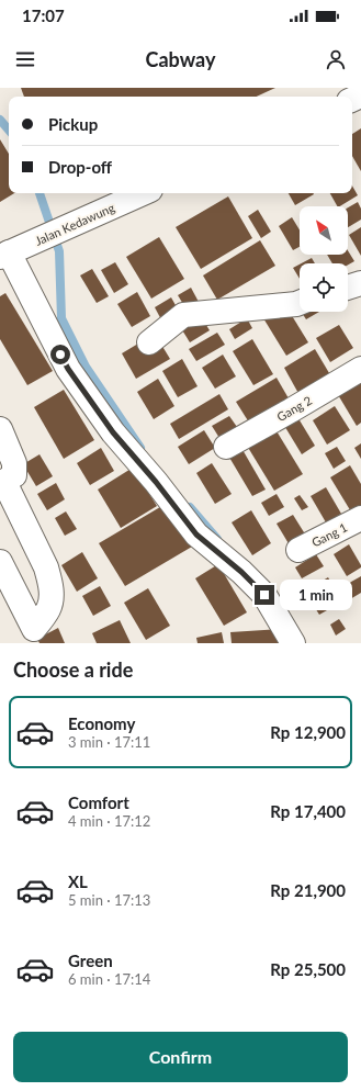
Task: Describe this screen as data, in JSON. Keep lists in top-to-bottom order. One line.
{"streets":{"street":["Jalan Kedawung","Gang 2","Gang 1"]},"north":"top left","page":{"status":"17:07","header":"Cabway","banner":["Pickup","Drop-off"],"bubble":"1 min","heading":"Choose a ride","list":[{"name":"Economy","note":"3 min · 17:11","value":"Rp 12,900"},{"name":"Comfort","note":"4 min · 17:12","value":"Rp 17,400"},{"name":"XL","note":"5 min · 17:13","value":"Rp 21,900"},{"name":"Green","note":"6 min · 17:14","value":"Rp 25,500"}],"buttons":"Confirm"}}
